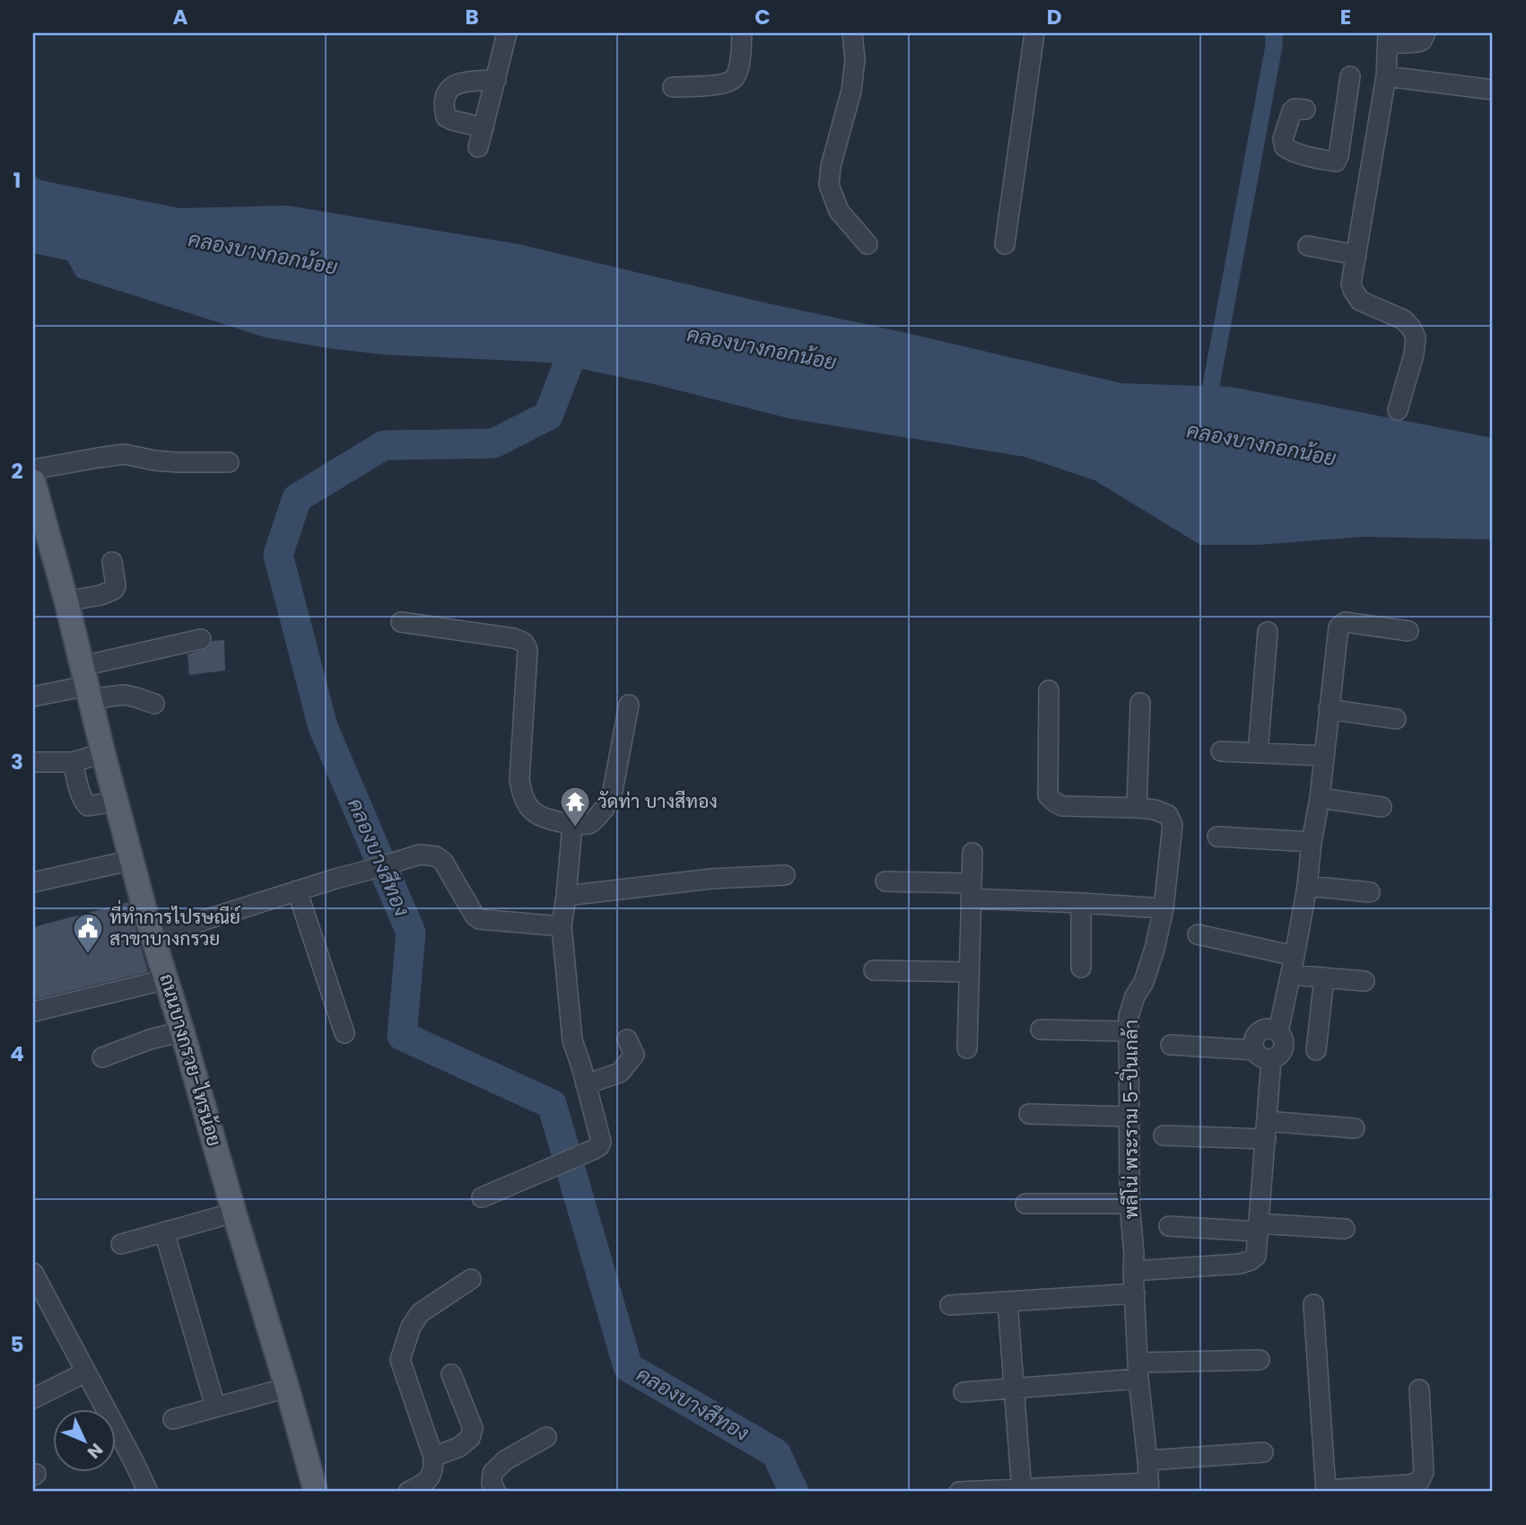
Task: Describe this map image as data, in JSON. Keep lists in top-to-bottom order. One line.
{"streets":{"main road":["ถนนบางกรวย-ไทรน้อย"],"street":["พลีโน่ พระราม 5-ปิ่นเกล้า"]},"water":["คลองบางกอกน้อย","คลองบางสีทอง"],"places":{"temple":["วัดท่า บางสีทอง"],"public building":["ที่ทำการไปรษณีย์ สาขาบางกรวย"]},"north":"bottom right","grid":{"columns":["A","B","C","D","E"],"rows":["1","2","3","4","5"]}}
